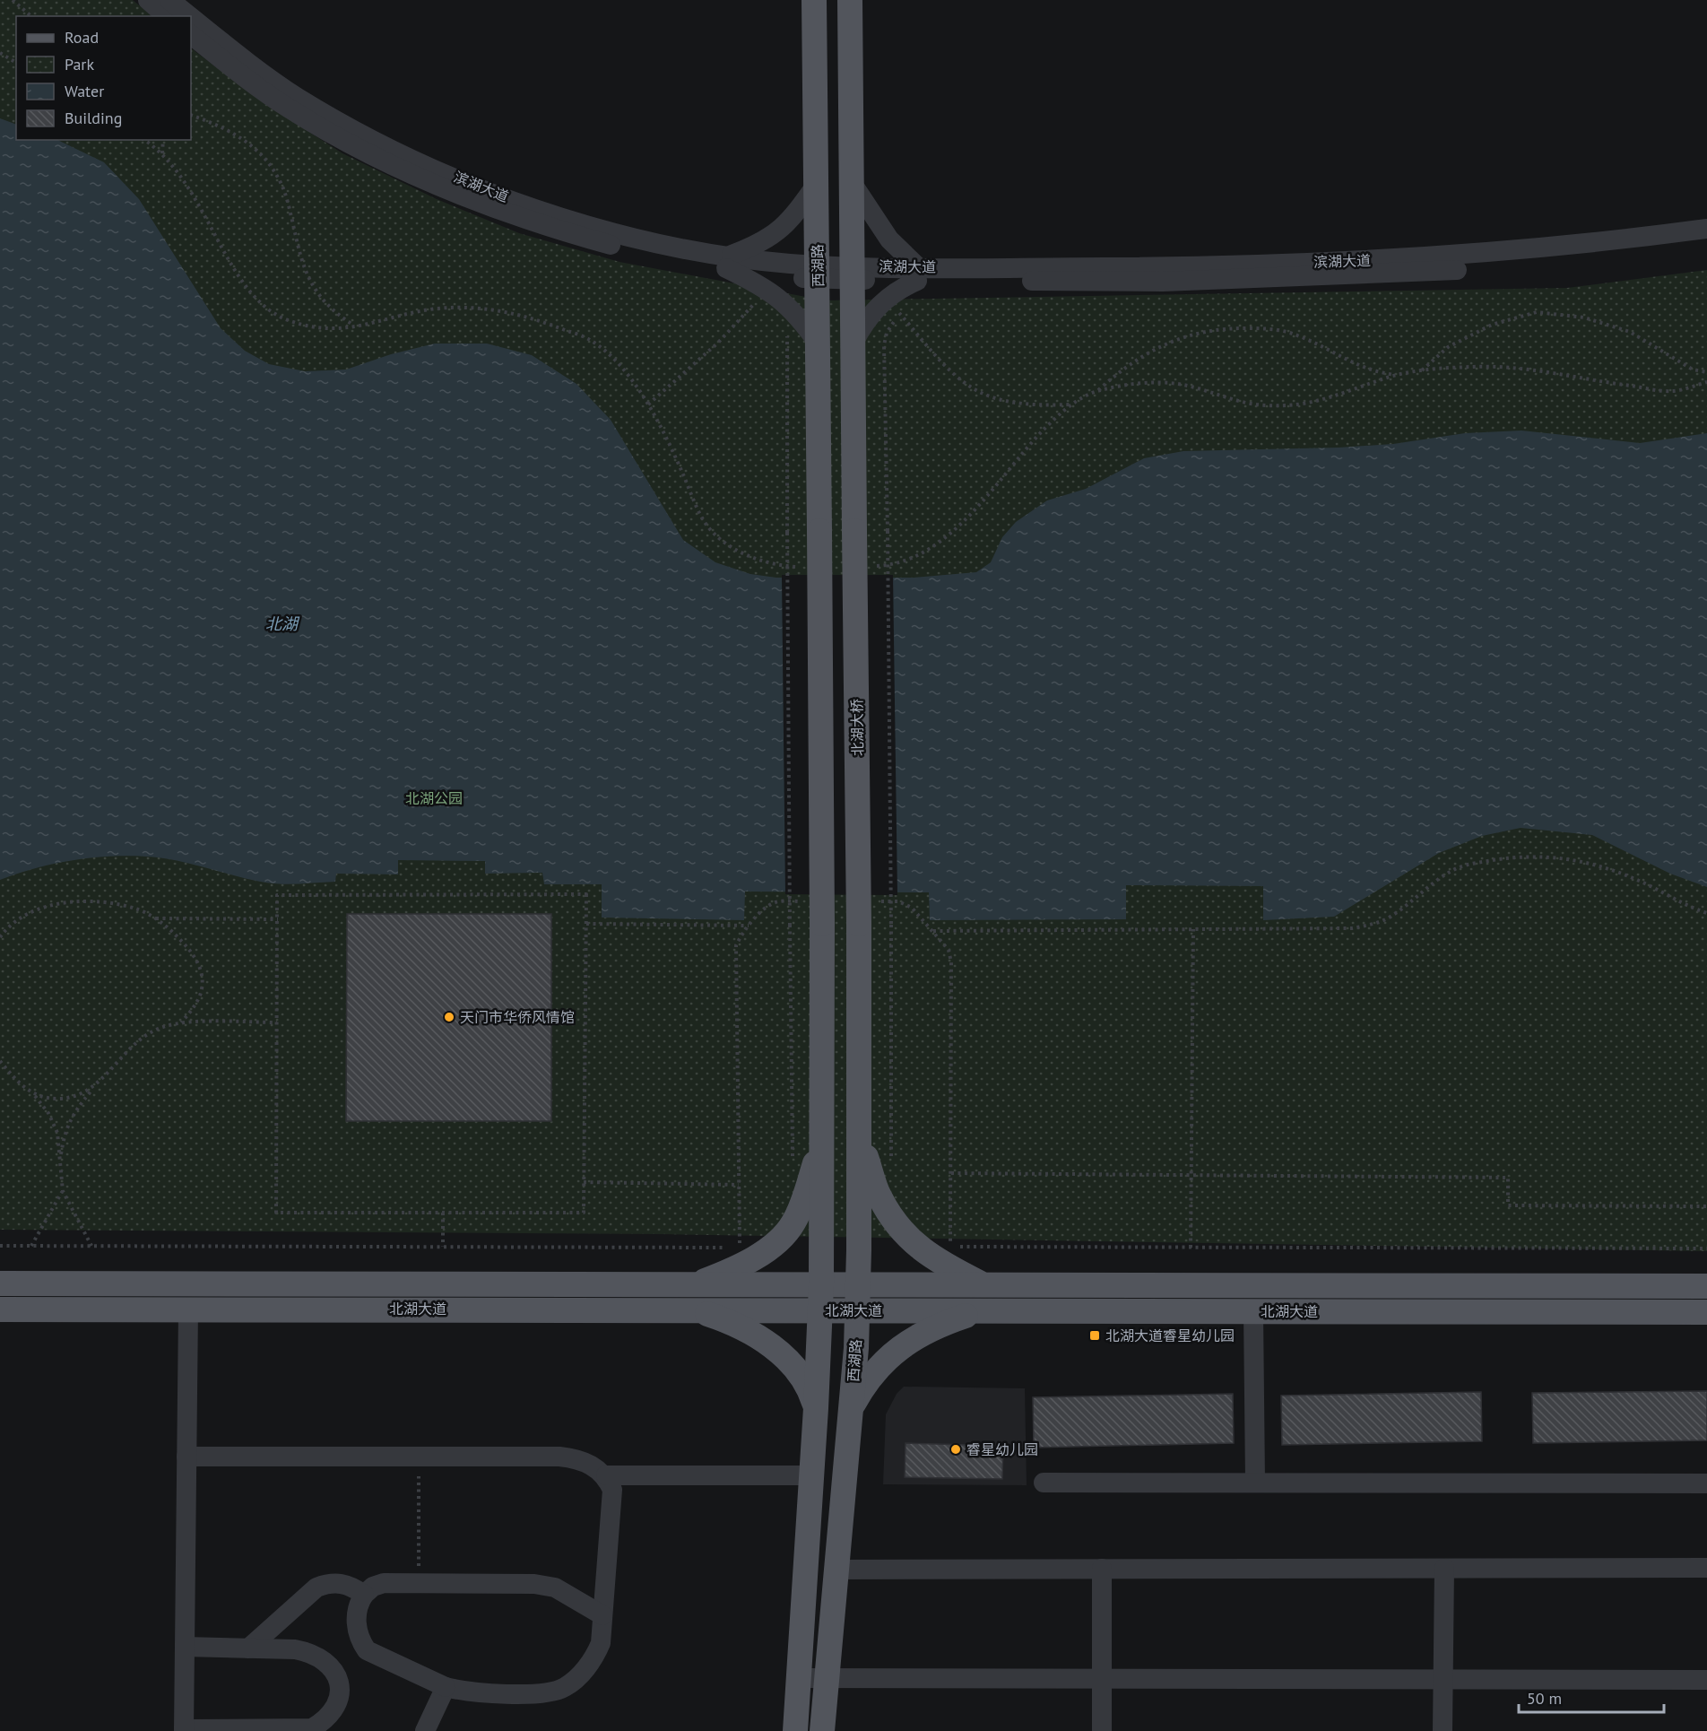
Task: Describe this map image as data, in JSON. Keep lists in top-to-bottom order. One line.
{"streets":{"main road":["西湖路","北湖大桥","北湖大道"],"street":["滨湖大道"]},"crossings":[["滨湖大道","西湖路"],["西湖路","北湖大桥"],["西湖路","北湖大道"]],"water":["北湖"],"parks":["北湖公园"],"places":{"other":["天门市华侨风情馆","睿星幼儿园"],"transit":["北湖大道睿星幼儿园"]},"legend":["Road","Park","Water","Building"],"scale_bar":"50 m"}
